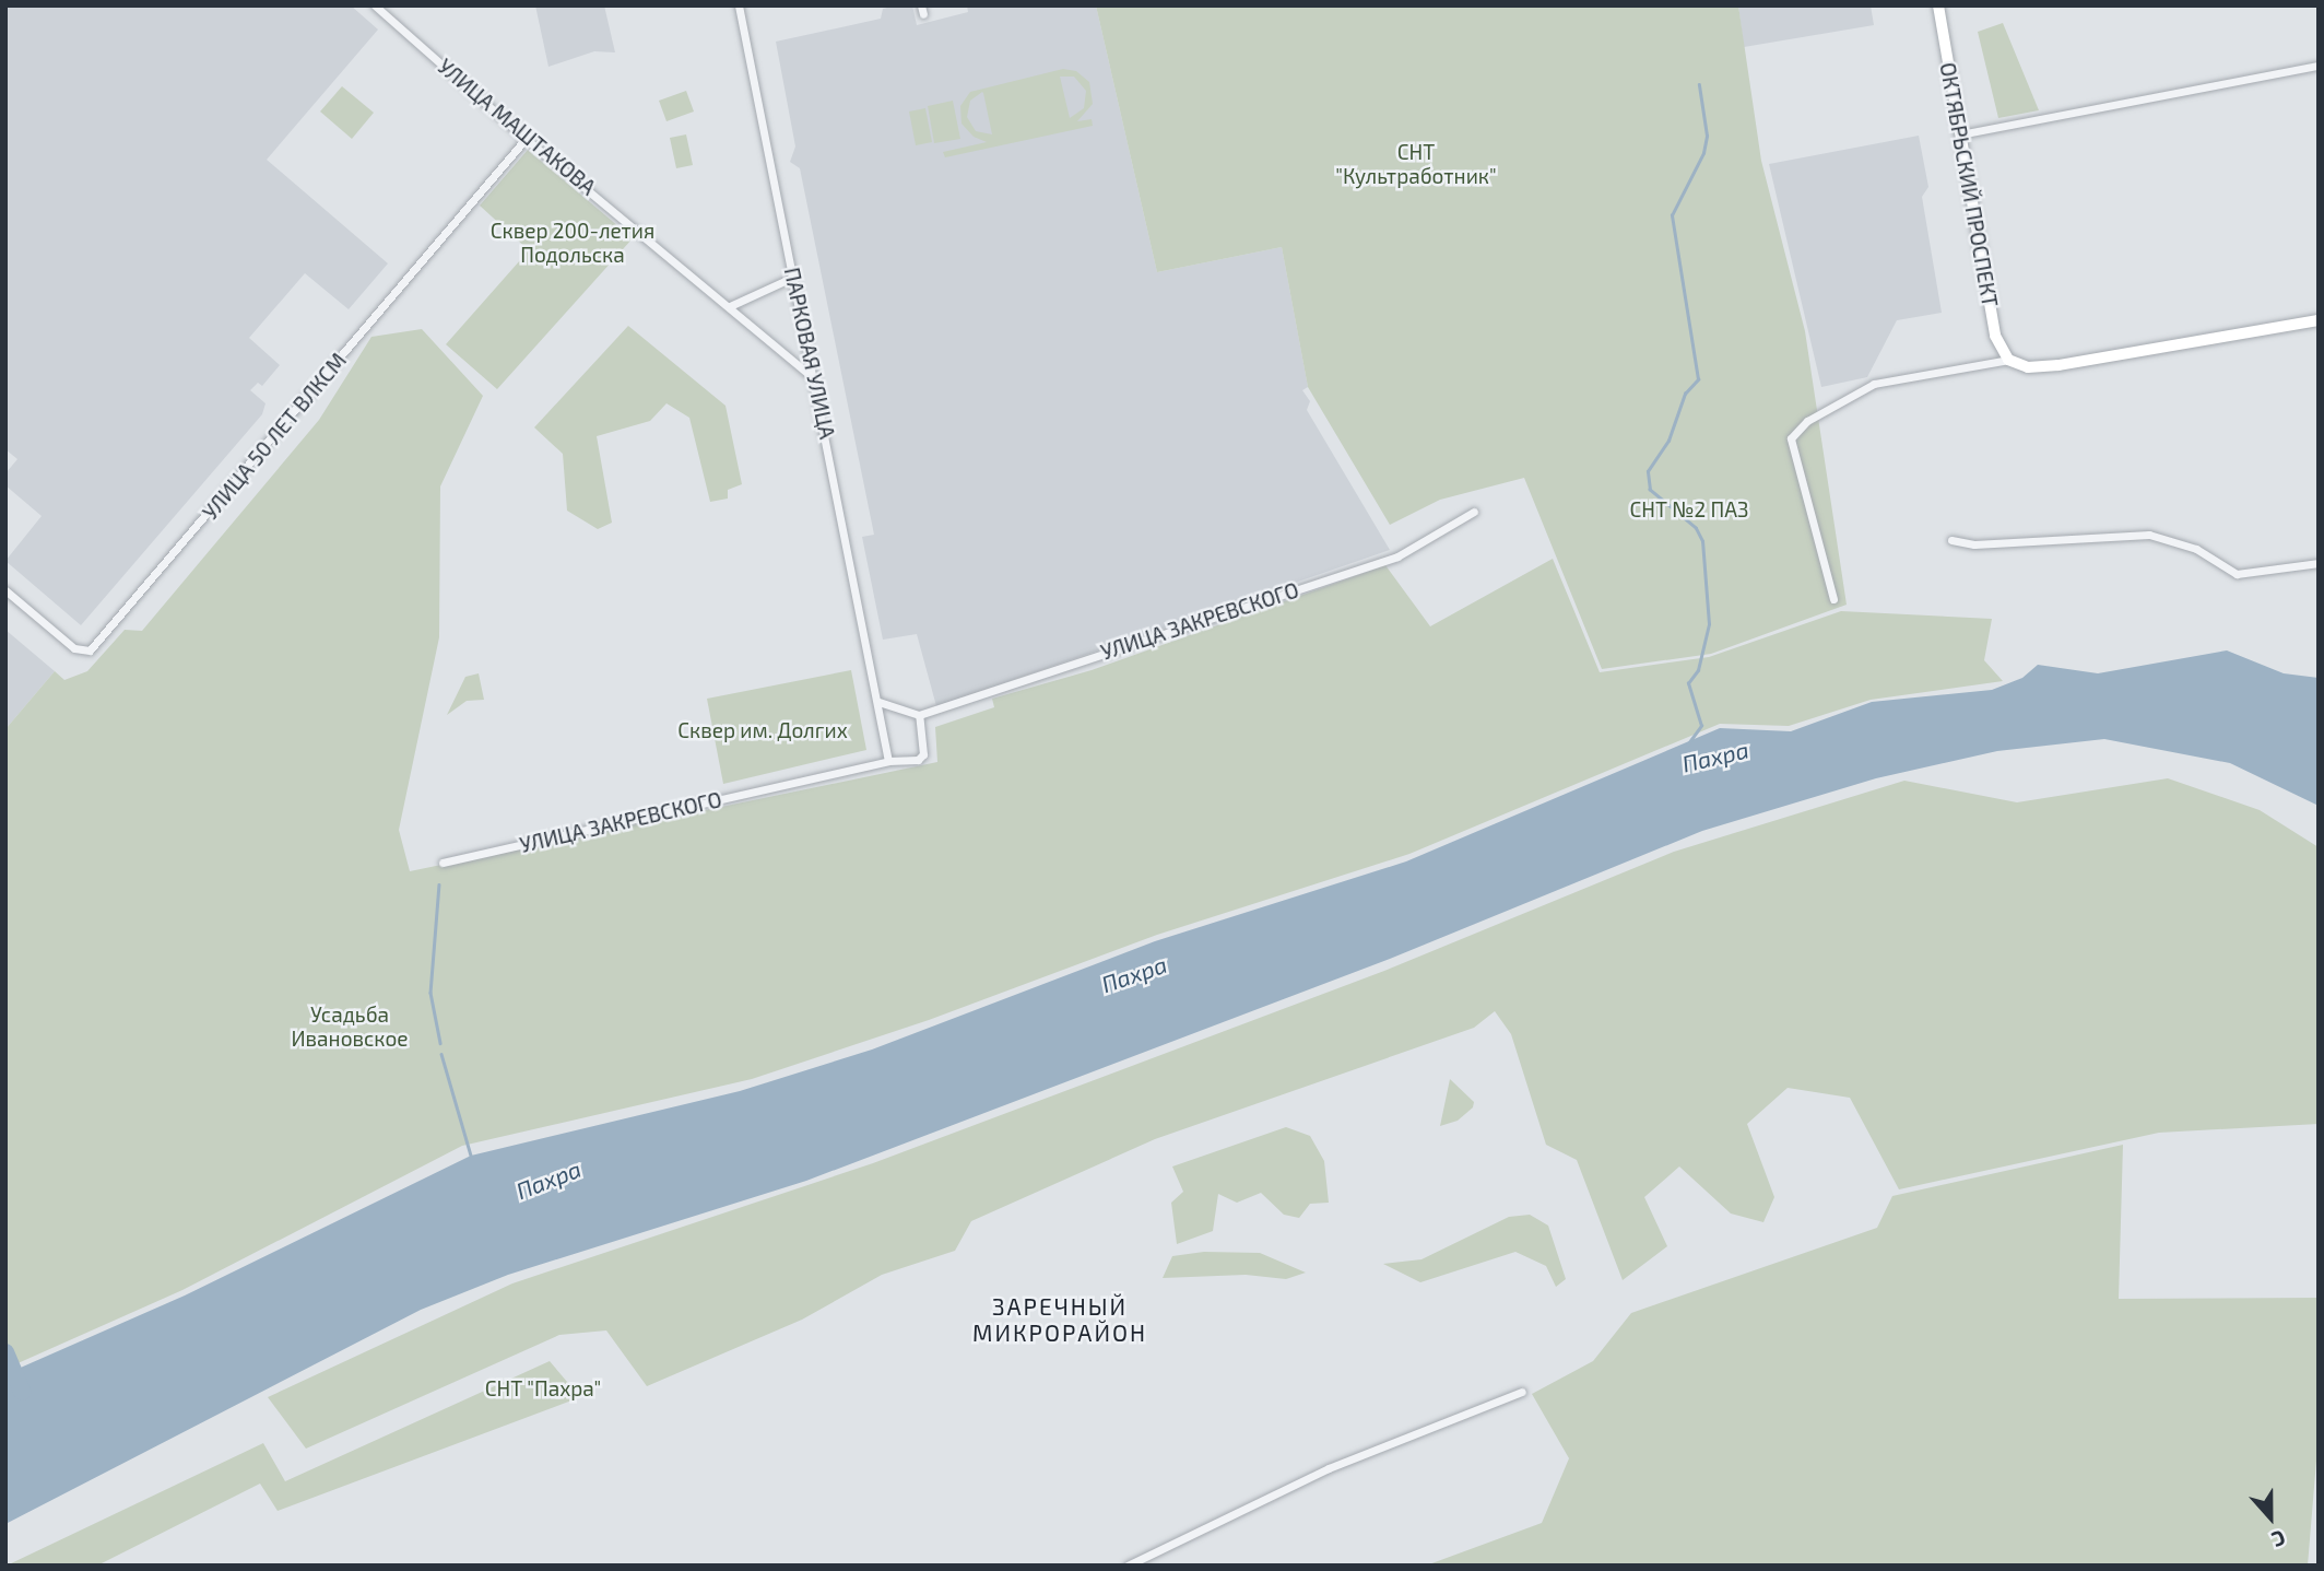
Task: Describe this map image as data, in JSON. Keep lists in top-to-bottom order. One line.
{"streets":{"main road":["ОКТЯБРЬСКИЙ ПРОСПЕКТ"],"street":["УЛИЦА МАШТАКОВА","ПАРКОВАЯ УЛИЦА","УЛИЦА 50 ЛЕТ ВЛКСМ","УЛИЦА ЗАКРЕВСКОГО"]},"crossings":[["УЛИЦА МАШТАКОВА","ПАРКОВАЯ УЛИЦА"],["УЛИЦА МАШТАКОВА","УЛИЦА 50 ЛЕТ ВЛКСМ"],["ПАРКОВАЯ УЛИЦА","УЛИЦА ЗАКРЕВСКОГО"]],"districts":["ЗАРЕЧНЫЙ МИКРОРАЙОН"],"water":["Пахра"],"parks":["СНТ \"Культработник\"","Сквер 200-летия Подольска","СНТ №2 ПАЗ","Сквер им. Долгих","Усадьба Ивановское","СНТ \"Пахра\""],"north":"bottom"}
